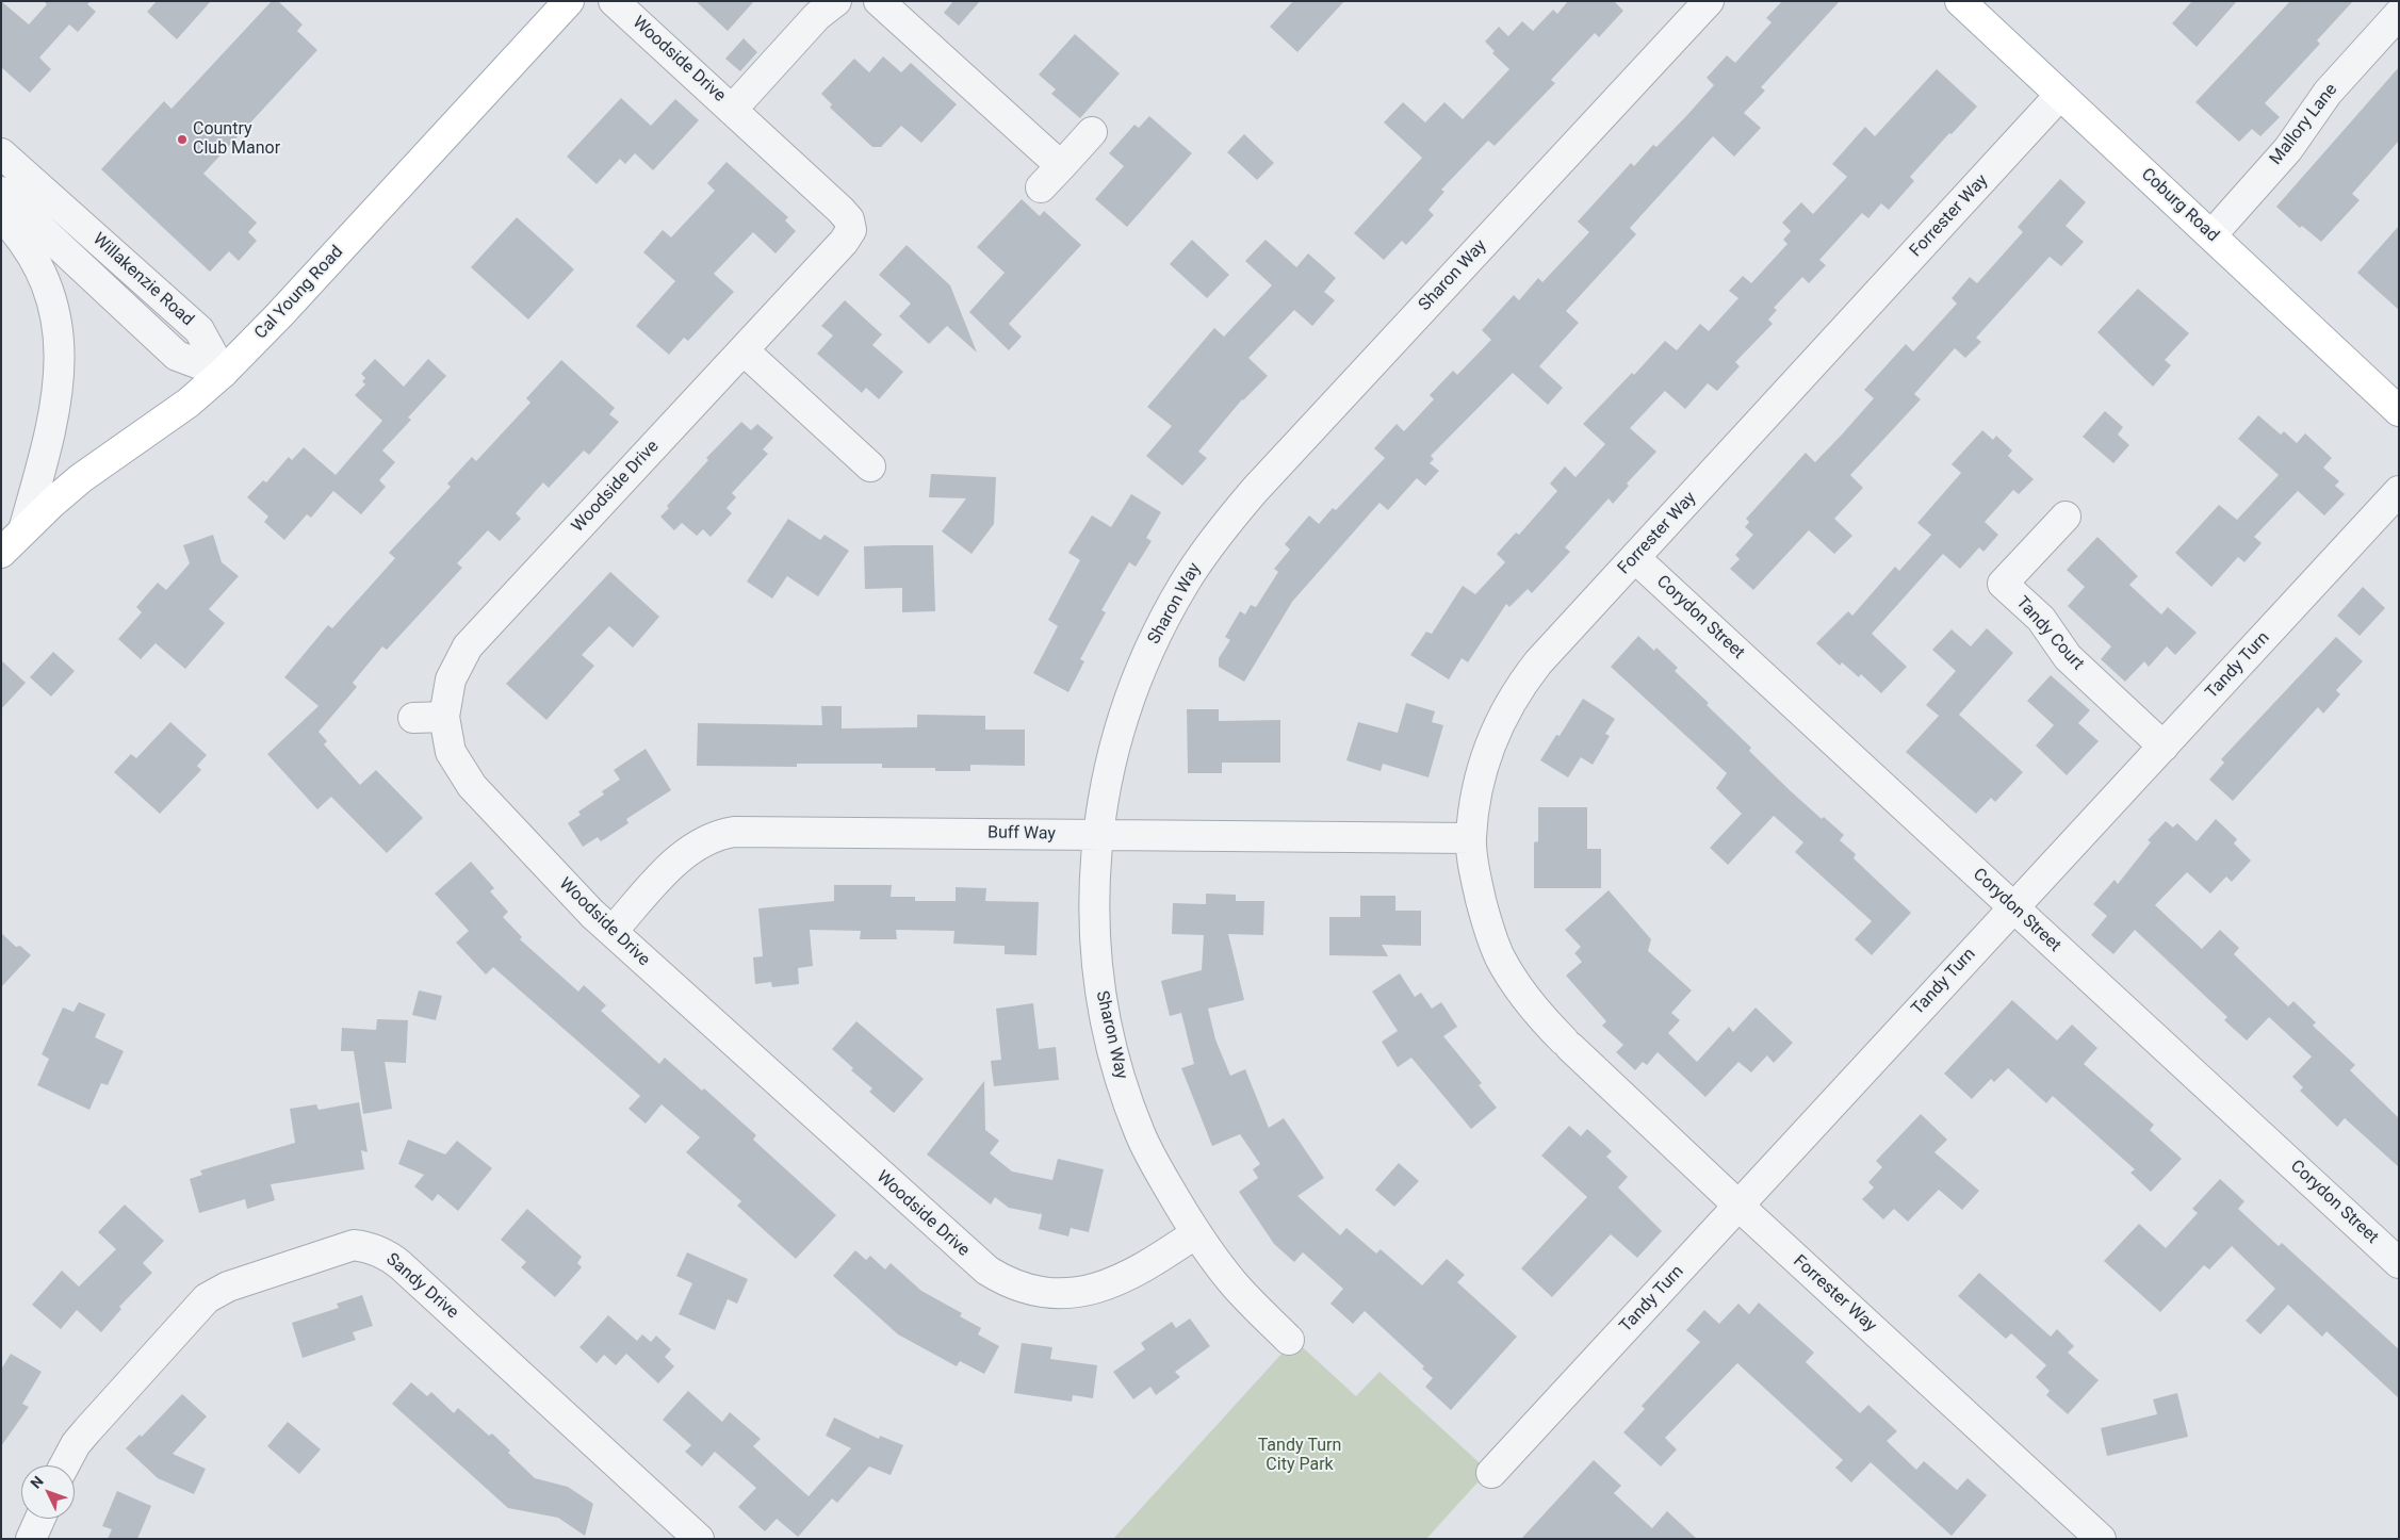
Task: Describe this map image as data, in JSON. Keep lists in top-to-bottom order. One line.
{"streets":{"main road":["Coburg Road","Cal Young Road"],"street":["Woodside Drive","Mallory Lane","Forrester Way","Sharon Way","Willakenzie Road","Corydon Street","Tandy Court","Tandy Turn","Buff Way","Sandy Drive"]},"crossings":[["Woodside Drive","Sharon Way"],["Woodside Drive","Buff Way"],["Mallory Lane","Coburg Road"],["Coburg Road","Forrester Way"],["Forrester Way","Corydon Street"],["Forrester Way","Tandy Turn"],["Forrester Way","Buff Way"],["Sharon Way","Buff Way"],["Willakenzie Road","Cal Young Road"],["Corydon Street","Tandy Turn"],["Tandy Court","Tandy Turn"]],"parks":["Tandy Turn City Park"],"places":["Country Club Manor"],"north":"top left"}
